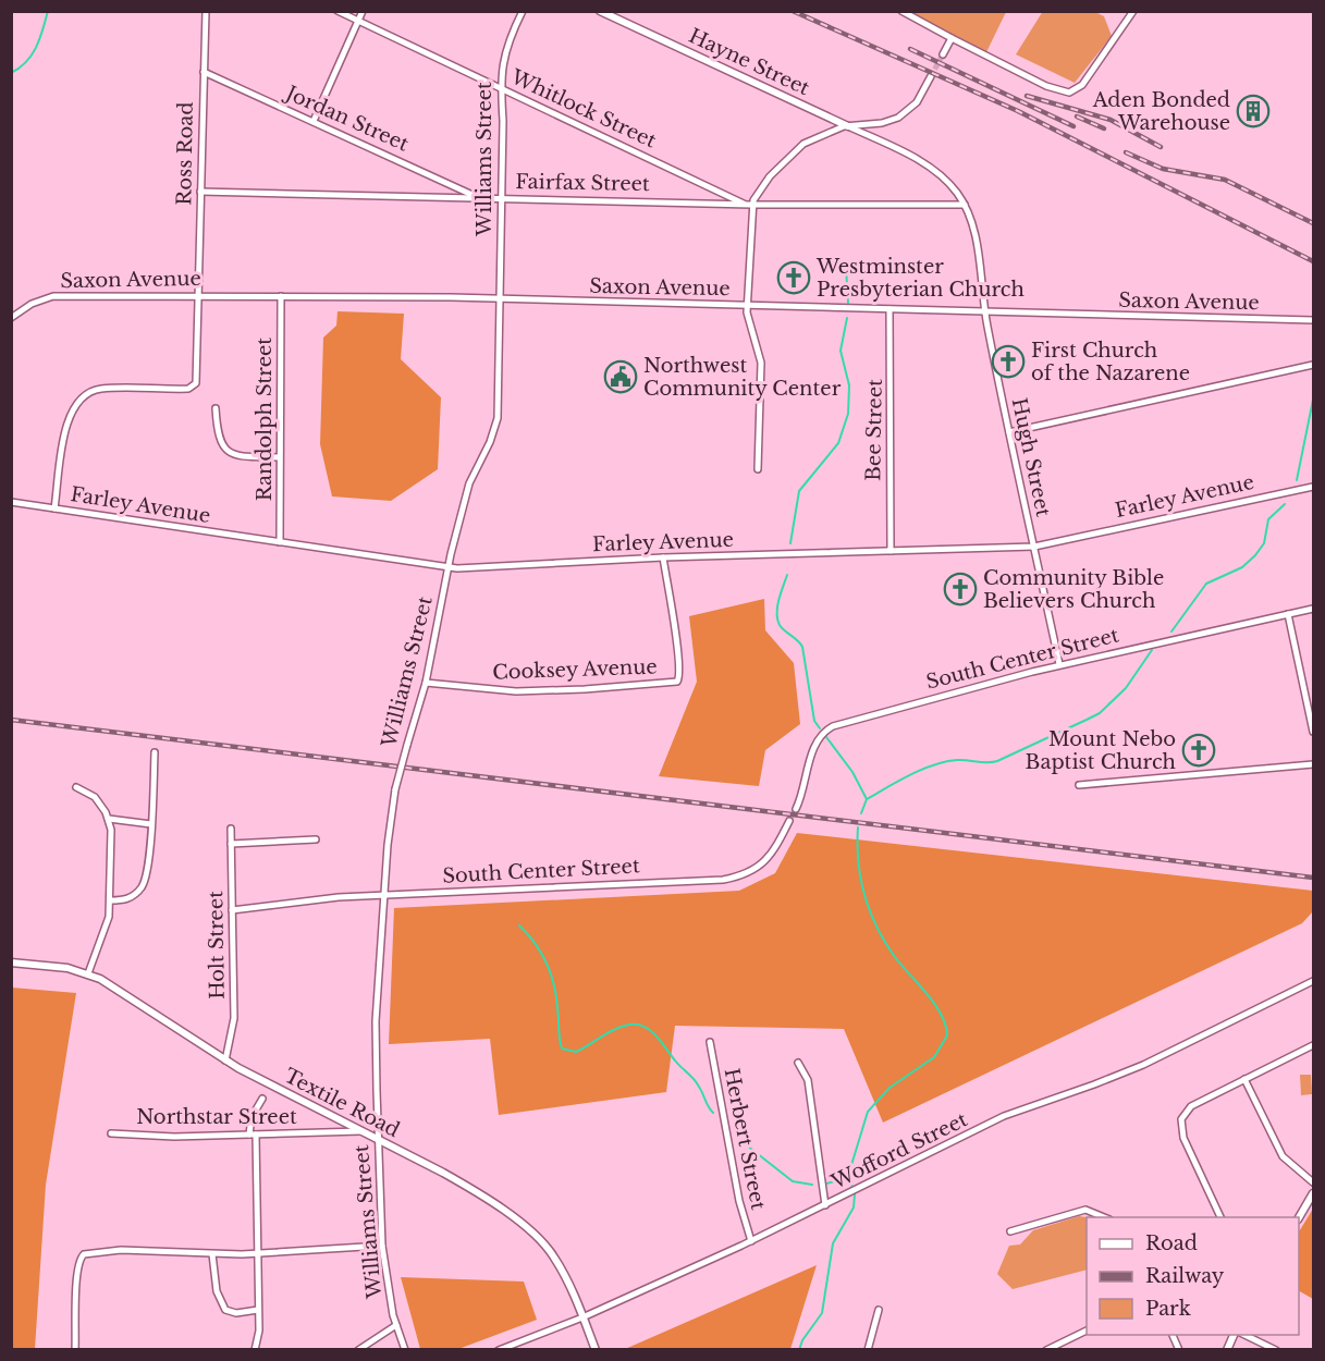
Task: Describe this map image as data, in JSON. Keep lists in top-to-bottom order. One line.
{"streets":{"street":["Hayne Street","Whitlock Street","Jordan Street","Ross Road","Williams Street","Fairfax Street","Saxon Avenue","Randolph Street","Bee Street","Hugh Street","Farley Avenue","South Center Street","Cooksey Avenue","Holt Street","Textile Road","Northstar Street","Herbert Street","Wofford Street"]},"crossings":[["Hayne Street","Hugh Street"],["Whitlock Street","Williams Street"],["Whitlock Street","Fairfax Street"],["Jordan Street","Ross Road"],["Jordan Street","Fairfax Street"],["Ross Road","Fairfax Street"],["Ross Road","Saxon Avenue"],["Ross Road","Farley Avenue"],["Williams Street","Fairfax Street"],["Williams Street","Saxon Avenue"],["Williams Street","Farley Avenue"],["Williams Street","South Center Street"],["Williams Street","Cooksey Avenue"],["Williams Street","Textile Road"],["Fairfax Street","Hugh Street"],["Saxon Avenue","Randolph Street"],["Saxon Avenue","Bee Street"],["Saxon Avenue","Hugh Street"],["Randolph Street","Farley Avenue"],["Bee Street","Farley Avenue"],["Hugh Street","Farley Avenue"],["Hugh Street","South Center Street"],["Farley Avenue","Cooksey Avenue"],["South Center Street","Holt Street"],["Holt Street","Textile Road"],["Textile Road","Northstar Street"],["Textile Road","Wofford Street"],["Herbert Street","Wofford Street"]],"places":{"building":["Aden Bonded Warehouse"],"church":["Westminster Presbyterian Church","First Church of the Nazarene","Community Bible Believers Church","Mount Nebo Baptist Church"],"public building":["Northwest Community Center"]},"legend":["Road","Railway","Park"]}
